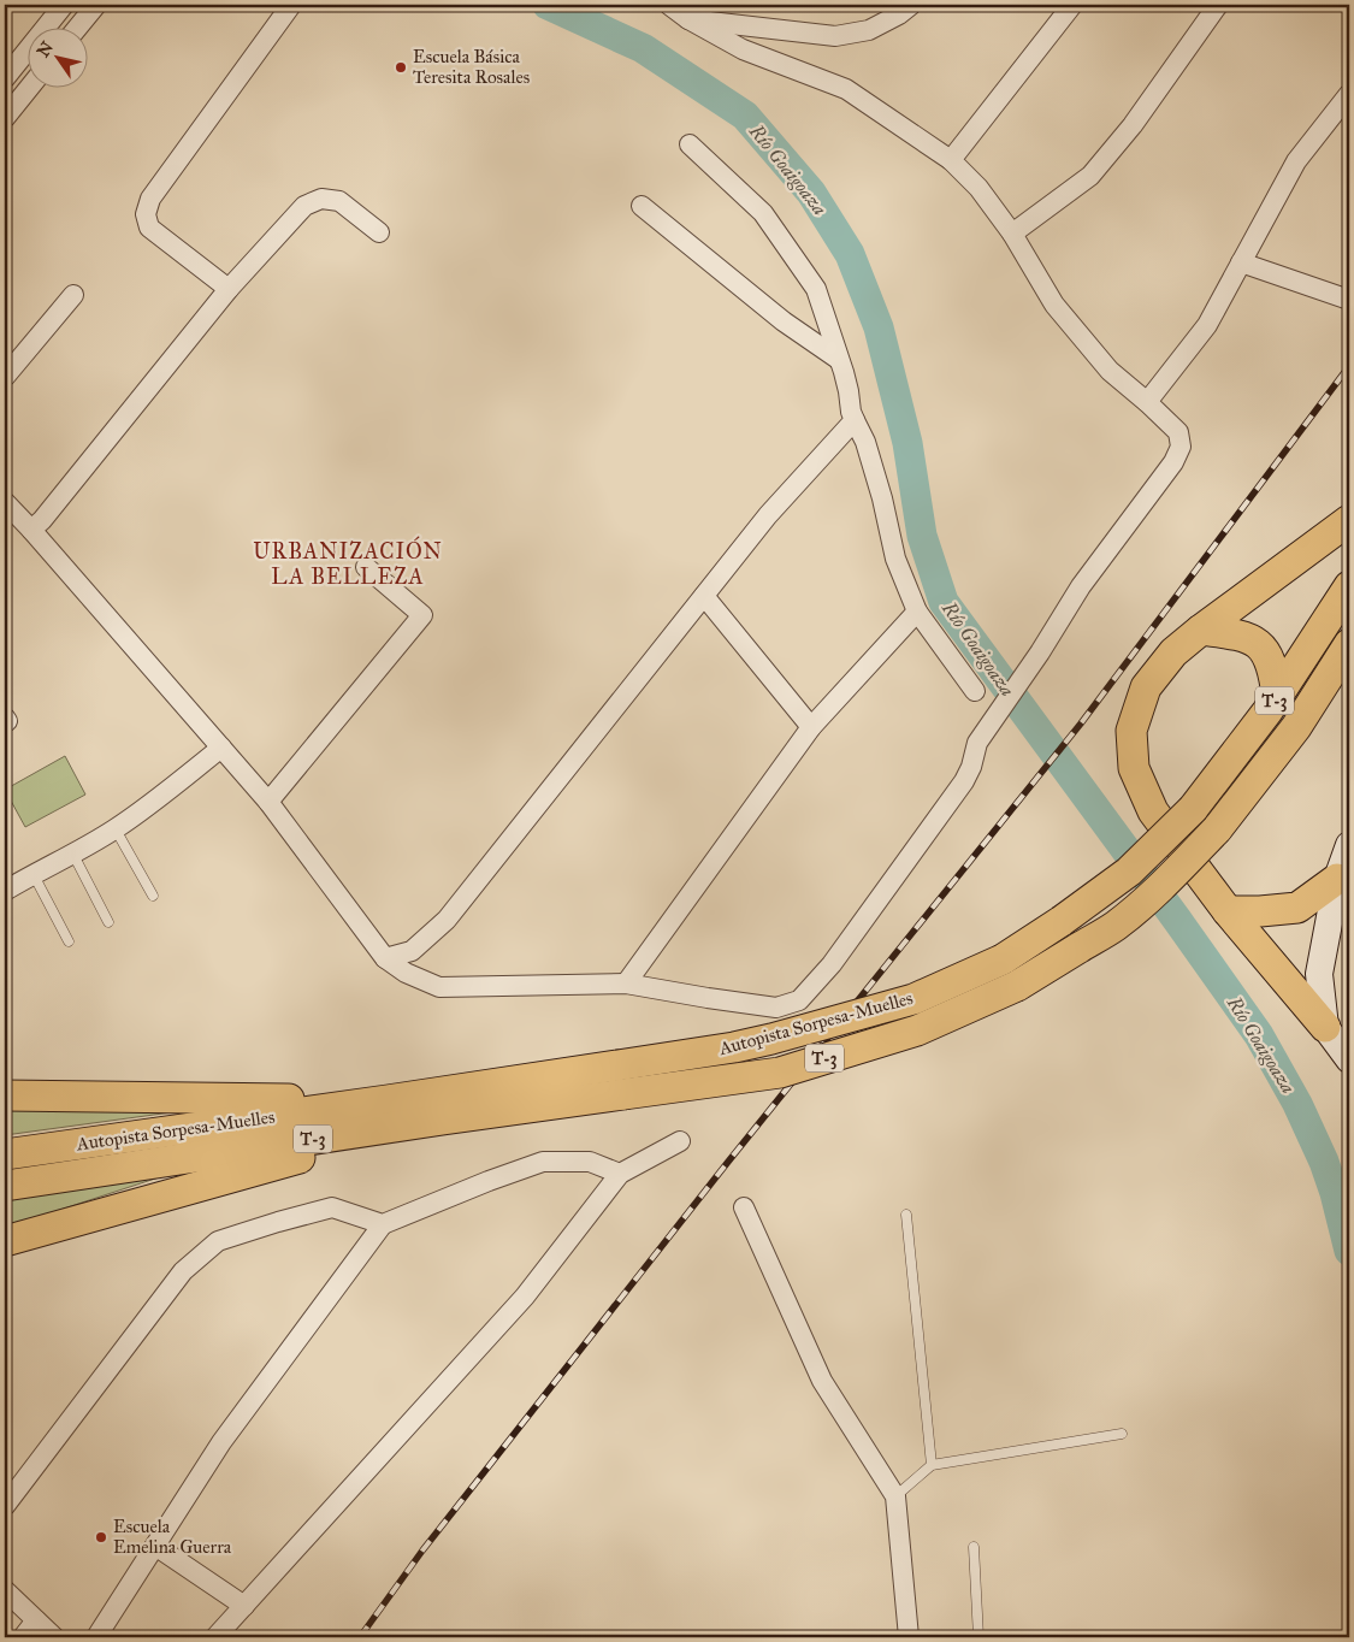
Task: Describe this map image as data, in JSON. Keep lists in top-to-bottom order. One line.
{"streets":{"main road":["T-3","Autopista Sorpesa-Muelles"]},"districts":["URBANIZACIÓN LA BELLEZA"],"water":["Río Goaigoaza"],"places":["Escuela Básica Teresita Rosales","Escuela Emelina Guerra"],"north":"top left"}
